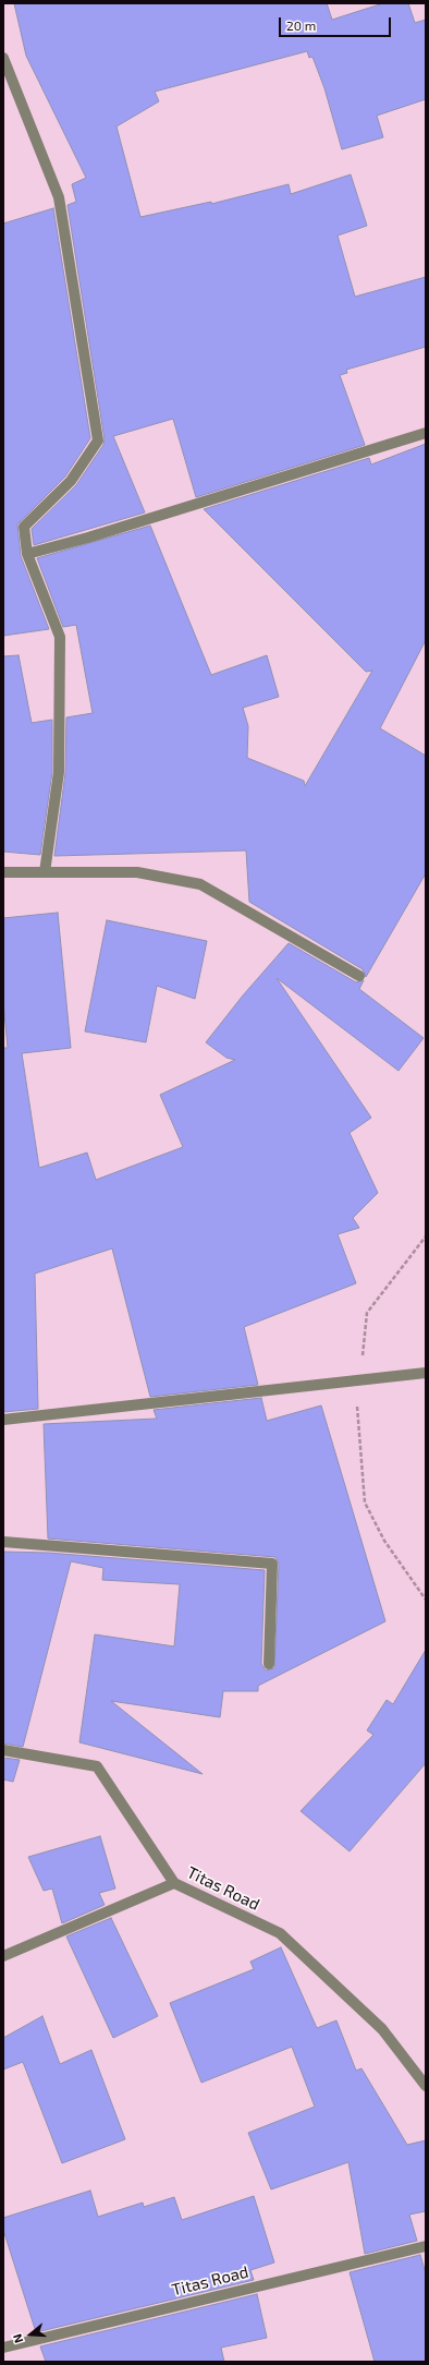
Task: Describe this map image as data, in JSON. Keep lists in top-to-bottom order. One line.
{"streets":{"street":["Titas Road"]},"scale_bar":"20 m","north":"left"}
